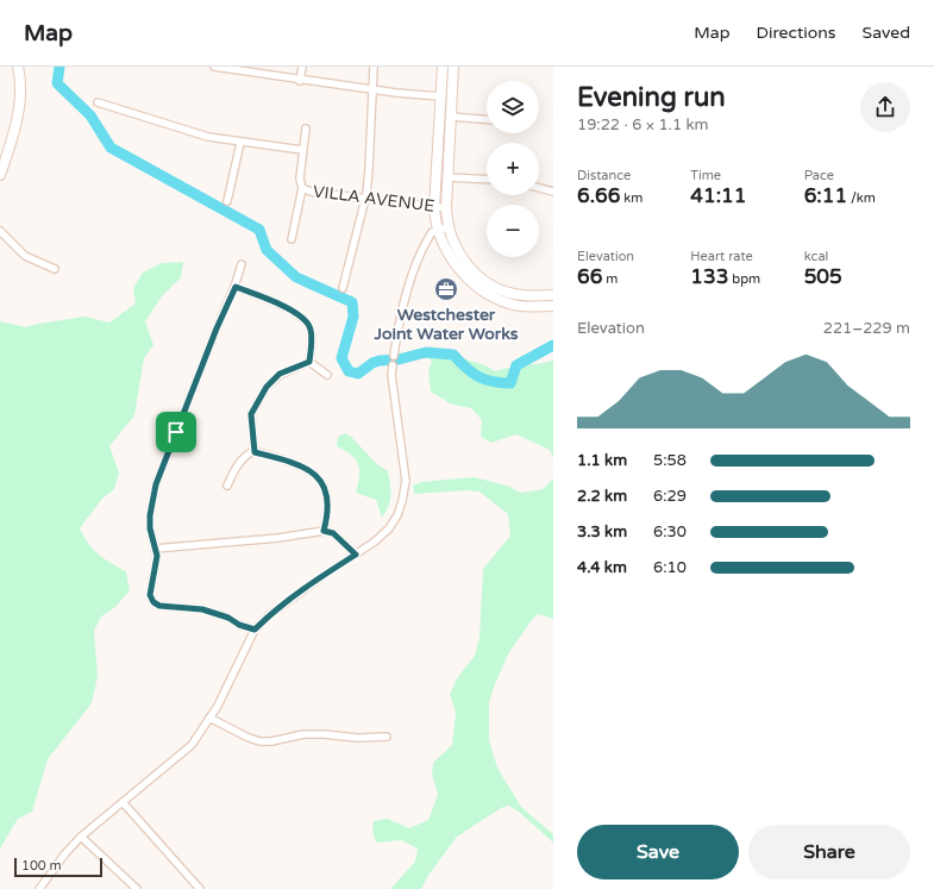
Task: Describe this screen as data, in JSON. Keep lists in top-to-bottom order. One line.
{"streets":{"street":["VILLA AVENUE"]},"places":{"office":["Westchester Joint Water Works"]},"scale_bar":"100 m","page":{"header":"Map","nav":["Map","Directions","Saved"],"heading":["Evening run","19:22 · 6 × 1.1 km"],"map_buttons":["+","−"],"stats":[["Distance","6.66 km"],["Time","41:11"],["Pace","6:11 /km"],["Elevation","66 m"],["Heart rate","133 bpm"],["kcal","505"]],"chart":["Elevation","221–229 m"],"list":[{"name":"1.1 km","note":"5:58"},{"name":"2.2 km","note":"6:29"},{"name":"3.3 km","note":"6:30"},{"name":"4.4 km","note":"6:10"}],"buttons":["Save","Share"],"scale":"100 m"}}
